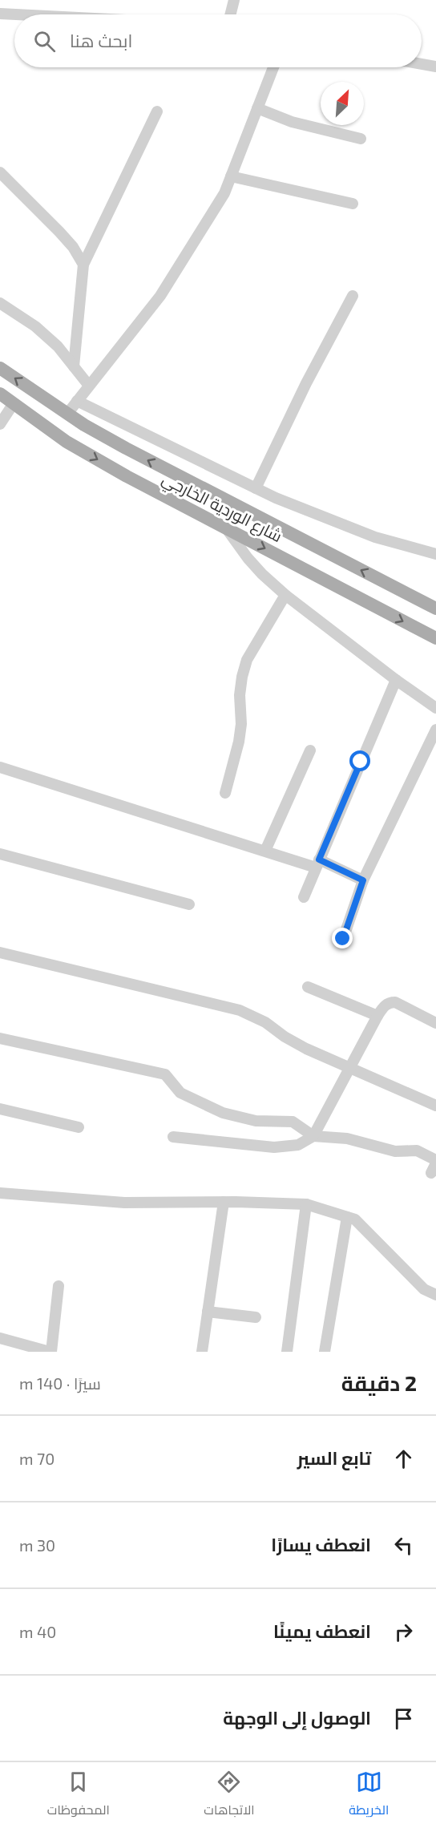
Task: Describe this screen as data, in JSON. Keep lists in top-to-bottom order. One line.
{"streets":{"main road":["شارع الوردية الخارجي"]},"north":"top right","page":{"search":"ابحث هنا","heading":["2 دقيقة","سيرًا · 140 m"],"list":[["تابع السير","70 m"],["انعطف يسارًا","30 m"],["انعطف يمينًا","40 m"],"الوصول إلى الوجهة"],"nav":["الخريطة","الاتجاهات","المحفوظات"]}}
